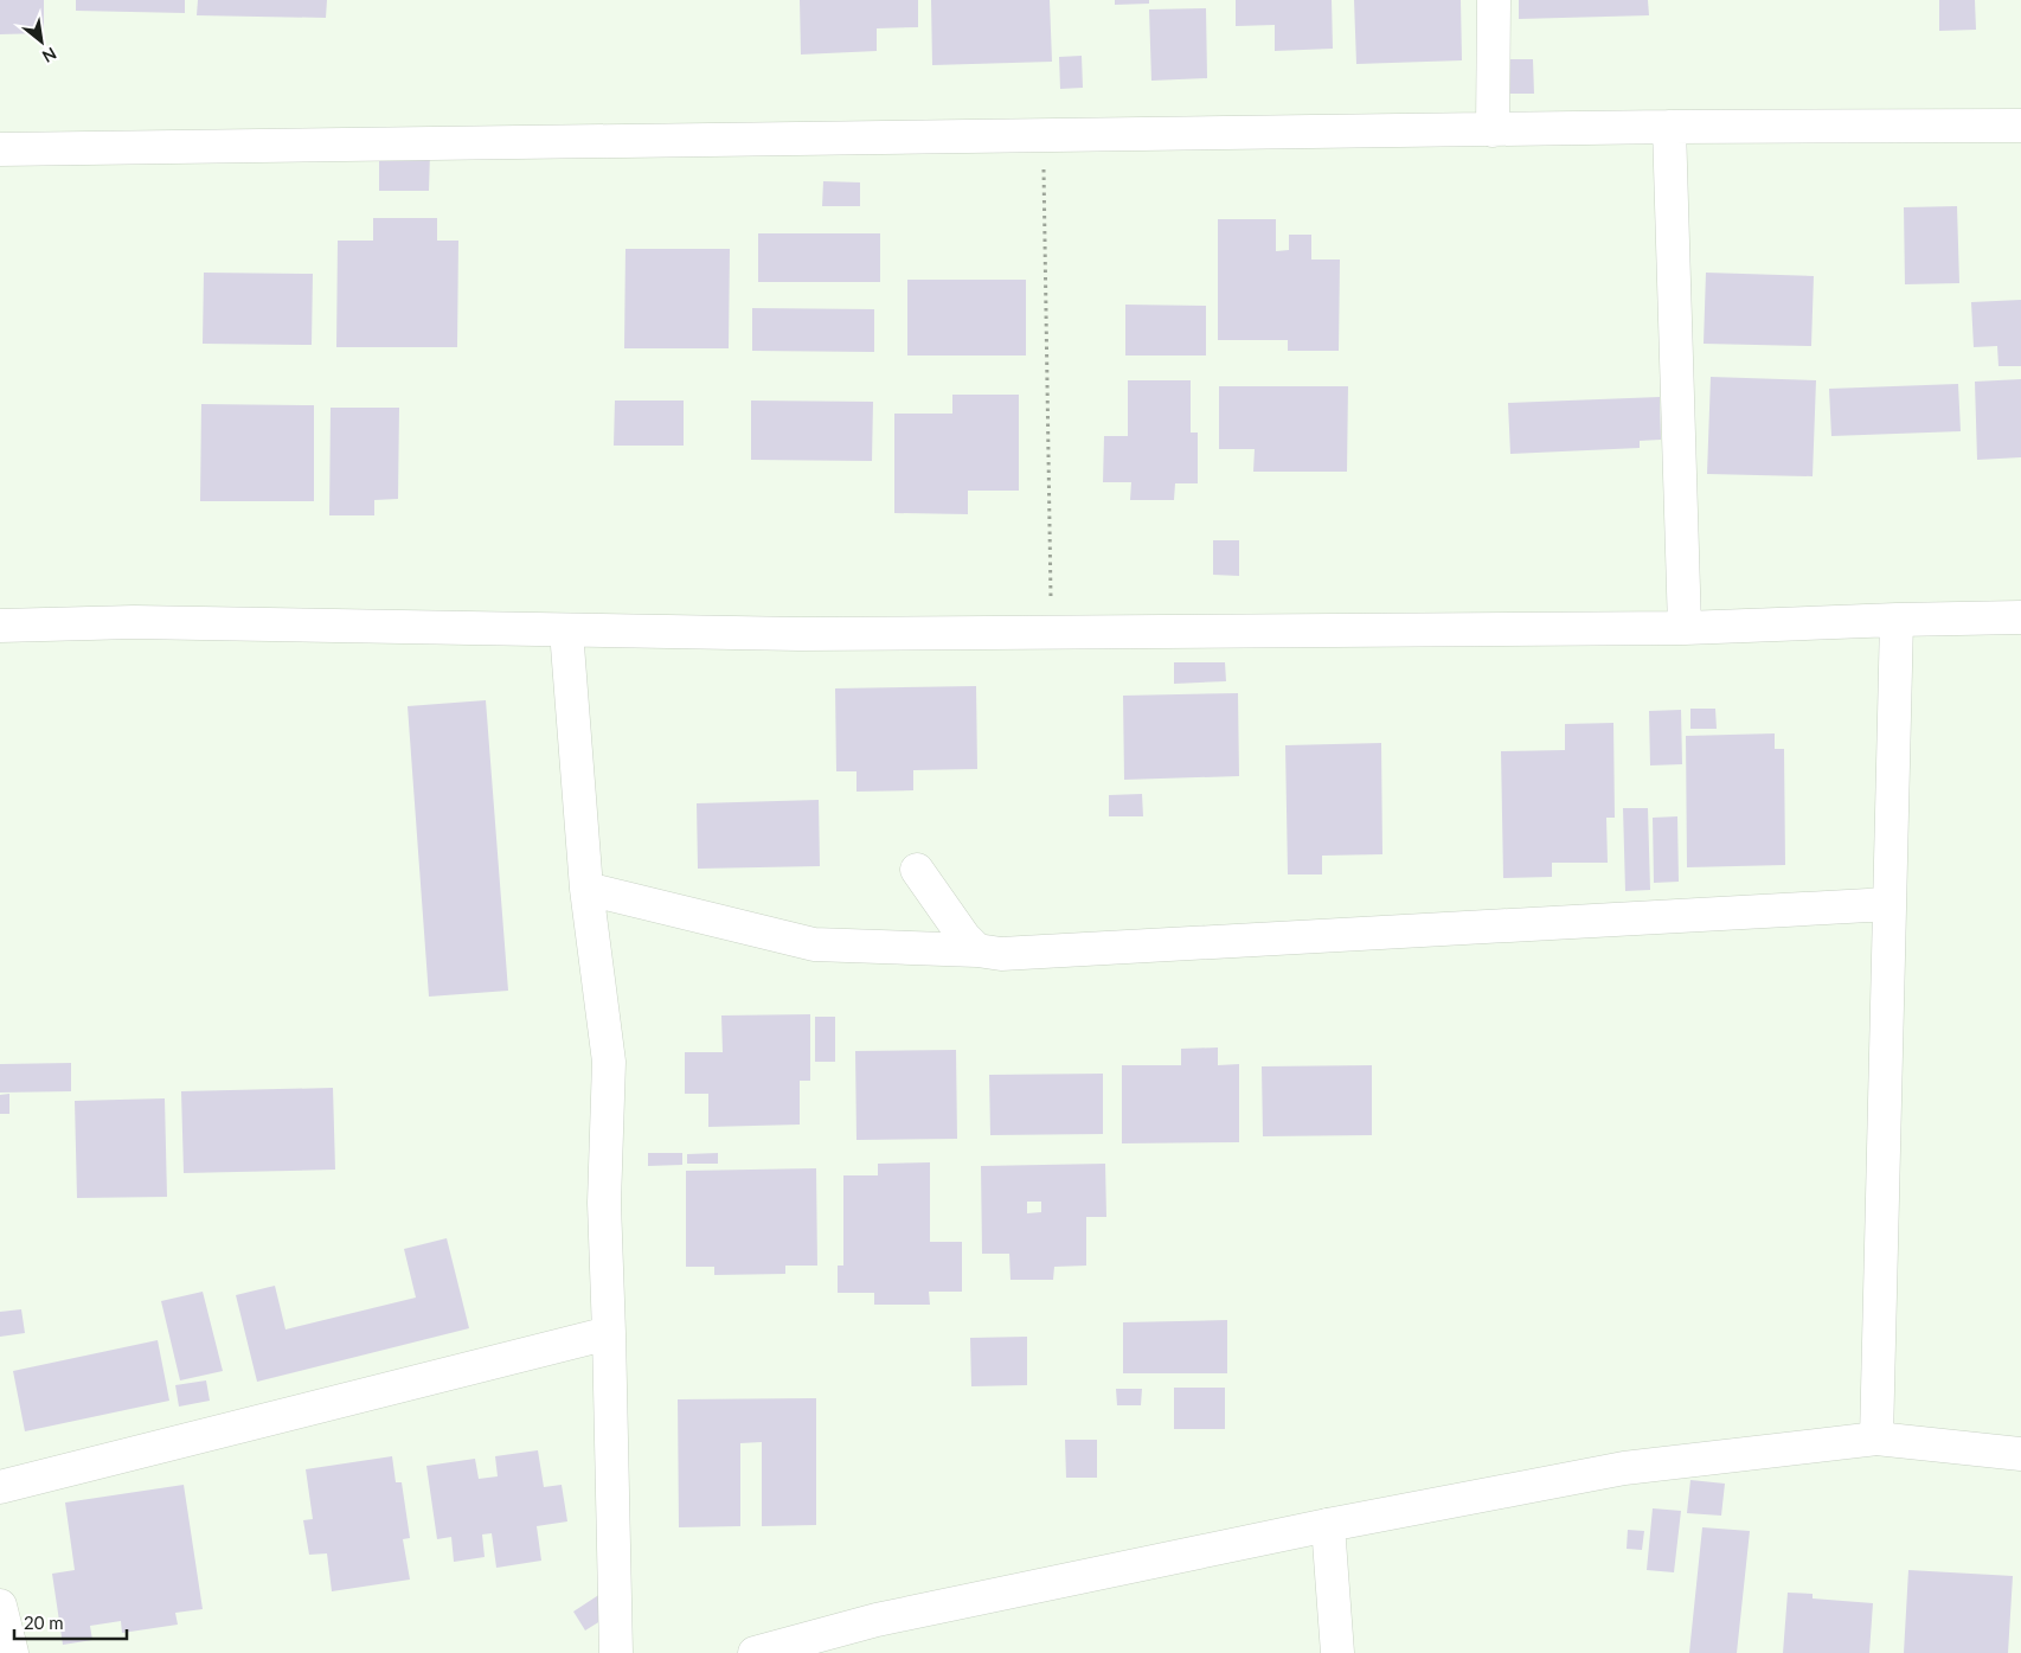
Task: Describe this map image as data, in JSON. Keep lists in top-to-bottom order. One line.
{"scale_bar":"20 m","north":"bottom right"}
